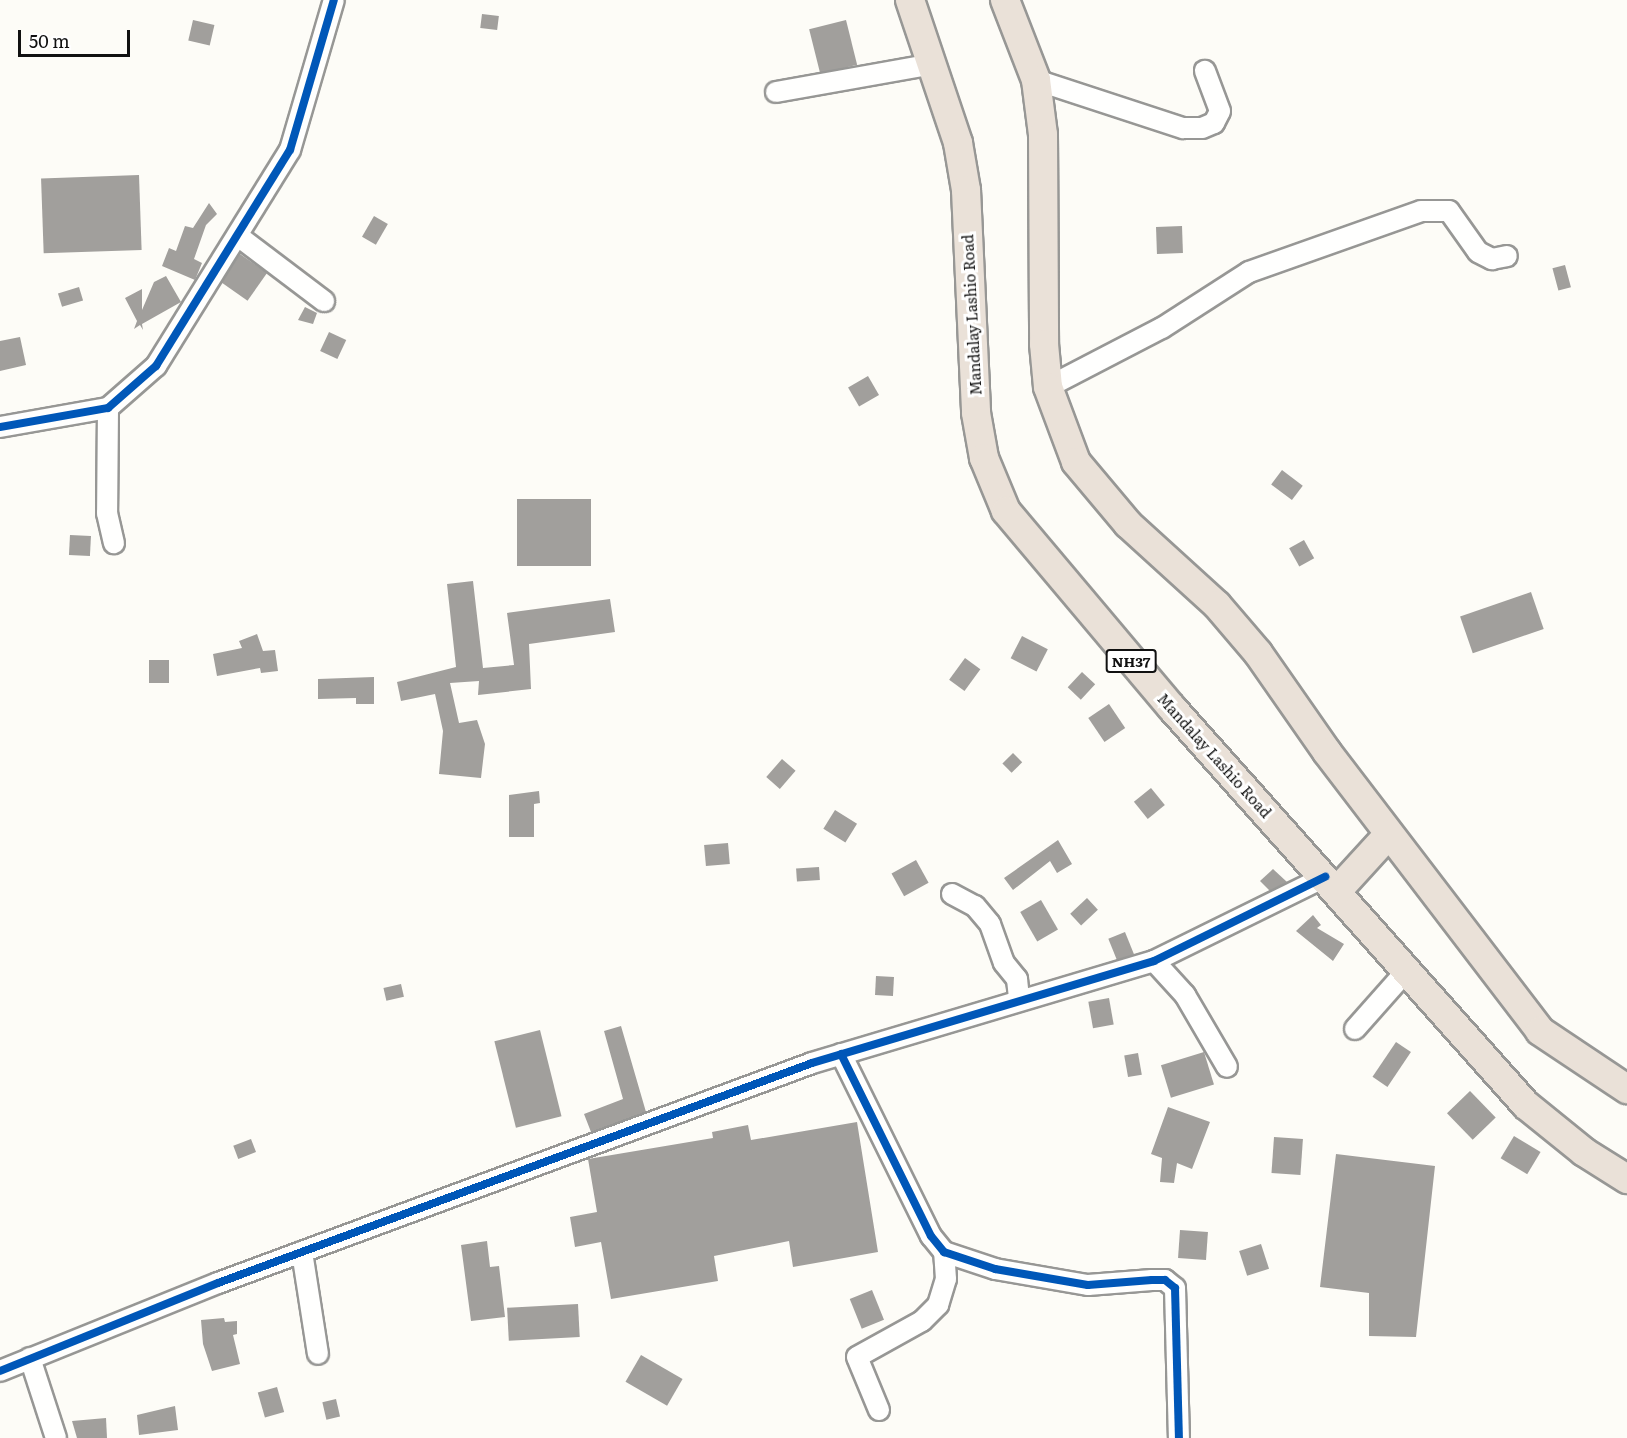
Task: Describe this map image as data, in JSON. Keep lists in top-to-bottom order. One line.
{"streets":{"highway":["Mandalay Lashio Road","NH37"]},"scale_bar":"50 m"}
